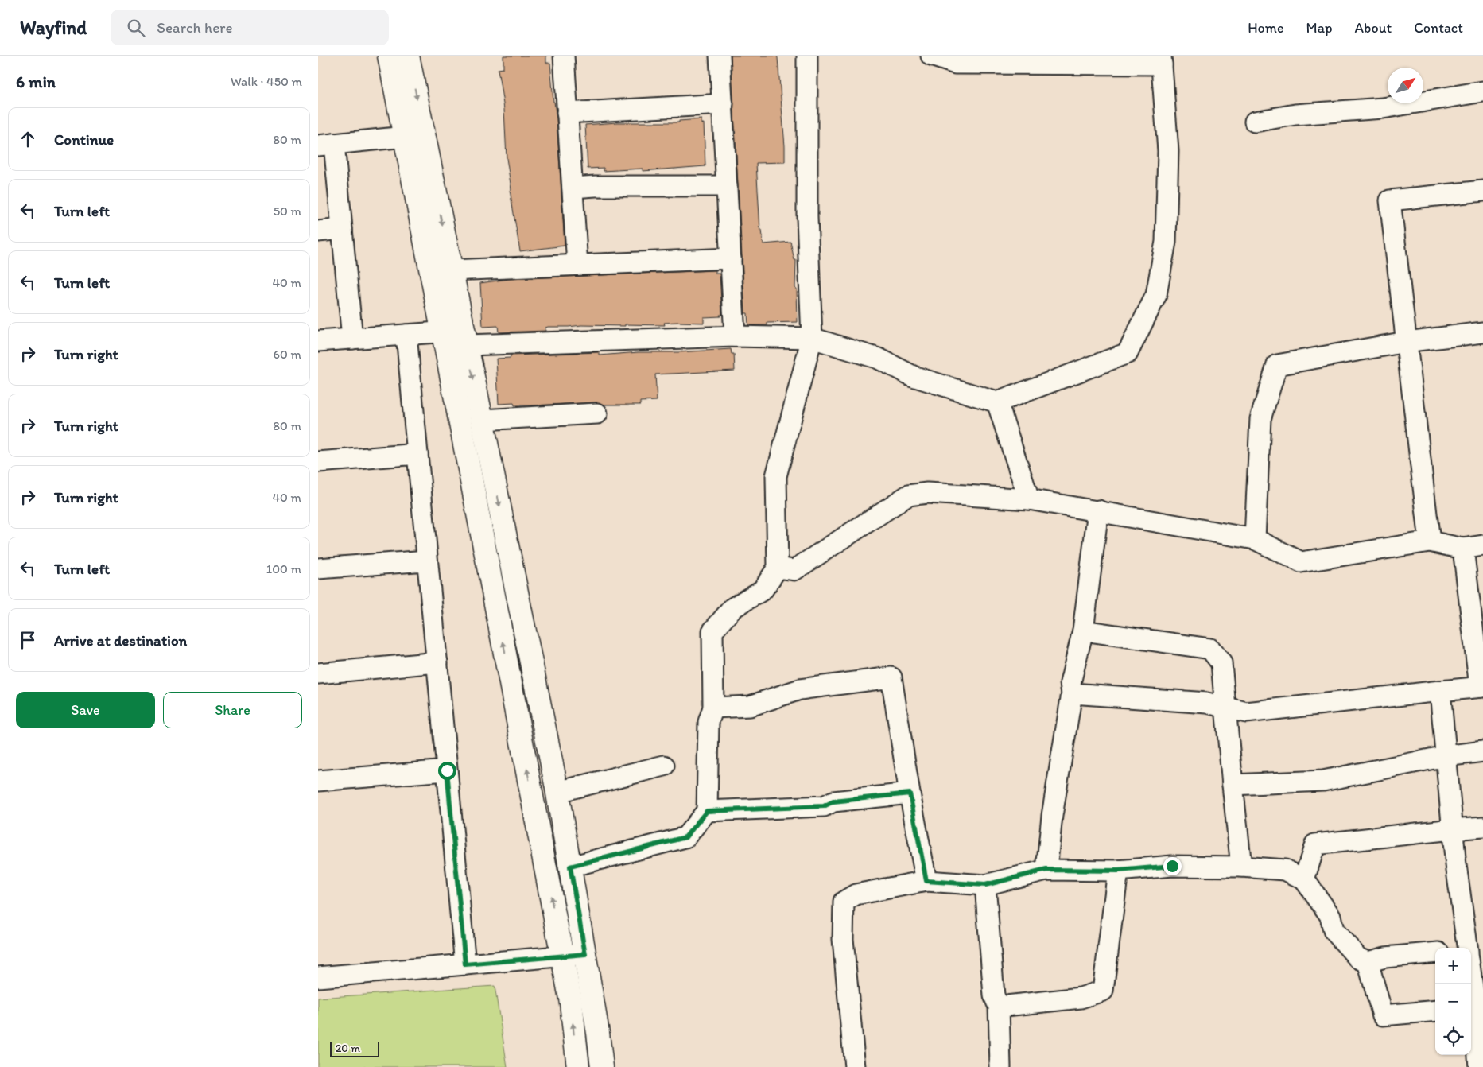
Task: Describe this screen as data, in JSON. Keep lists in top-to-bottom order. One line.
{"scale_bar":"20 m","north":"top right","page":{"header":"Wayfind","search":"Search here","nav":["Home","Map","About","Contact"],"heading":["6 min","Walk · 450 m"],"list":[["Continue","80 m"],["Turn left","50 m"],["Turn left","40 m"],["Turn right","60 m"],["Turn right","80 m"],["Turn right","40 m"],["Turn left","100 m"],"Arrive at destination"],"buttons":["Save","Share"],"map_buttons":["+","−"],"scale":"20 m"}}
